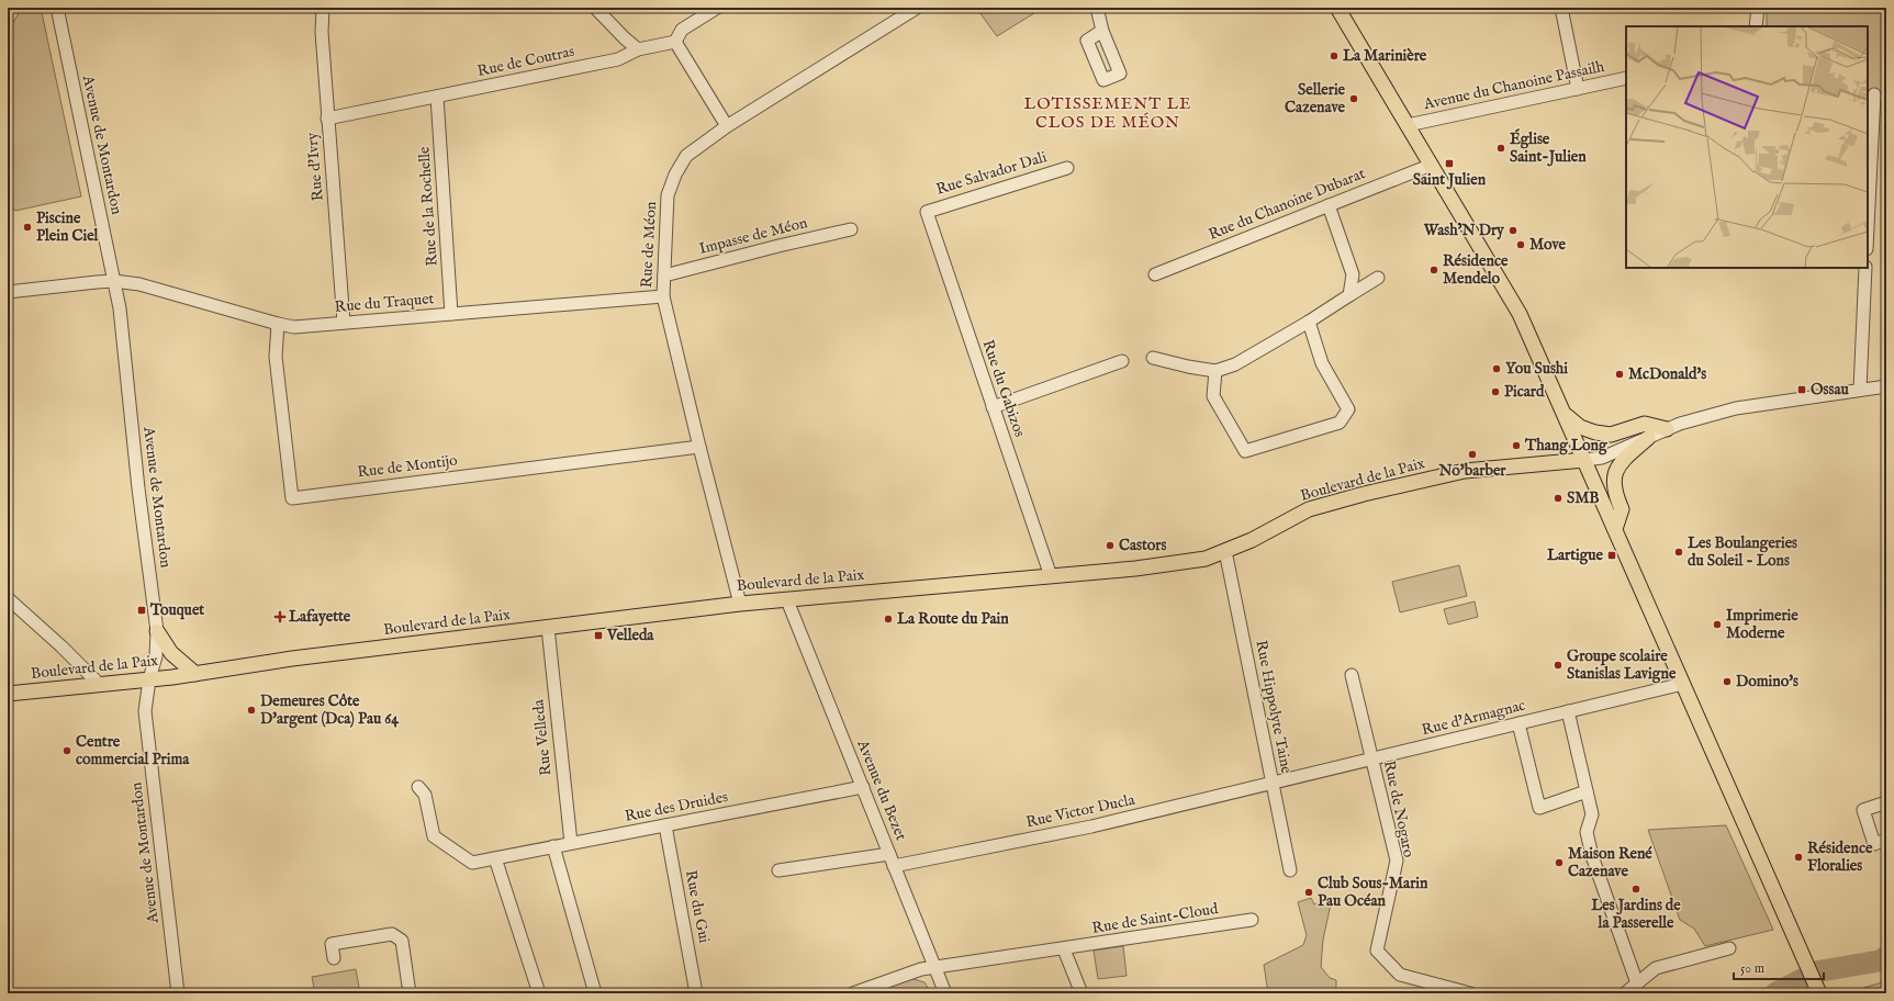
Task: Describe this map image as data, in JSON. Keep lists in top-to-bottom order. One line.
{"streets":{"main road":["Boulevard de la Paix"],"street":["Rue de Coutras","Avenue du Chanoine Passailh","Avenue de Montardon","Rue d'Ivry","Rue Salvador Dali","Rue du Chanoine Dubarat","Rue de la Rochelle","Impasse de Méon","Rue de Méon","Rue du Traquet","Rue du Gabizos","Rue de Montijo","Rue Hippolyte Taine","Rue d'Armagnac","Rue Velleda","Avenue du Bezet","Rue des Druides","Rue de Nogaro","Rue Victor Ducla","Rue du Gui","Rue de Saint-Cloud"]},"crossings":[["Rue de Coutras","Rue d'Ivry"],["Rue de Coutras","Rue de la Rochelle"],["Avenue de Montardon","Rue du Traquet"],["Avenue de Montardon","Boulevard de la Paix"],["Rue d'Ivry","Rue du Traquet"],["Rue Salvador Dali","Rue du Gabizos"],["Rue de la Rochelle","Rue du Traquet"],["Impasse de Méon","Rue de Méon"],["Rue de Méon","Rue du Traquet"],["Rue de Méon","Rue de Montijo"],["Rue de Méon","Boulevard de la Paix"],["Rue du Traquet","Rue de Montijo"],["Rue du Gabizos","Boulevard de la Paix"],["Boulevard de la Paix","Rue Hippolyte Taine"],["Boulevard de la Paix","Rue Velleda"],["Boulevard de la Paix","Avenue du Bezet"],["Rue Hippolyte Taine","Rue d'Armagnac"],["Rue Hippolyte Taine","Rue Victor Ducla"],["Rue d'Armagnac","Rue de Nogaro"],["Rue d'Armagnac","Rue Victor Ducla"],["Rue Velleda","Rue des Druides"],["Avenue du Bezet","Rue des Druides"],["Avenue du Bezet","Rue Victor Ducla"],["Avenue du Bezet","Rue de Saint-Cloud"],["Rue des Druides","Rue du Gui"]],"districts":["LOTISSEMENT LE CLOS DE MÉON"],"places":{"other":["La Marinière","Sellerie Cazenave","Église Saint-Julien","Piscine Plein Ciel","Wash’N Dry","Move","Résidence Mendelo","You Sushi","McDonald's","Picard","Thang Long","No'barber","SMB","Castors","Les Boulangeries du Soleil - Lons","La Route du Pain","Imprimerie Moderne","Groupe scolaire Stanislas Lavigne","Domino's","Demeures Côte D'argent (Dca) Pau 64","Centre commercial Prima","Résidence Floralies","Maison René Cazenave","Les Jardins de la Passerelle","Club Sous-Marin Pau Océan"],"transit":["Saint Julien","Ossau","Lartigue","Touquet","Velleda"],"health":["Lafayette"]},"scale_bar":"50 m"}
